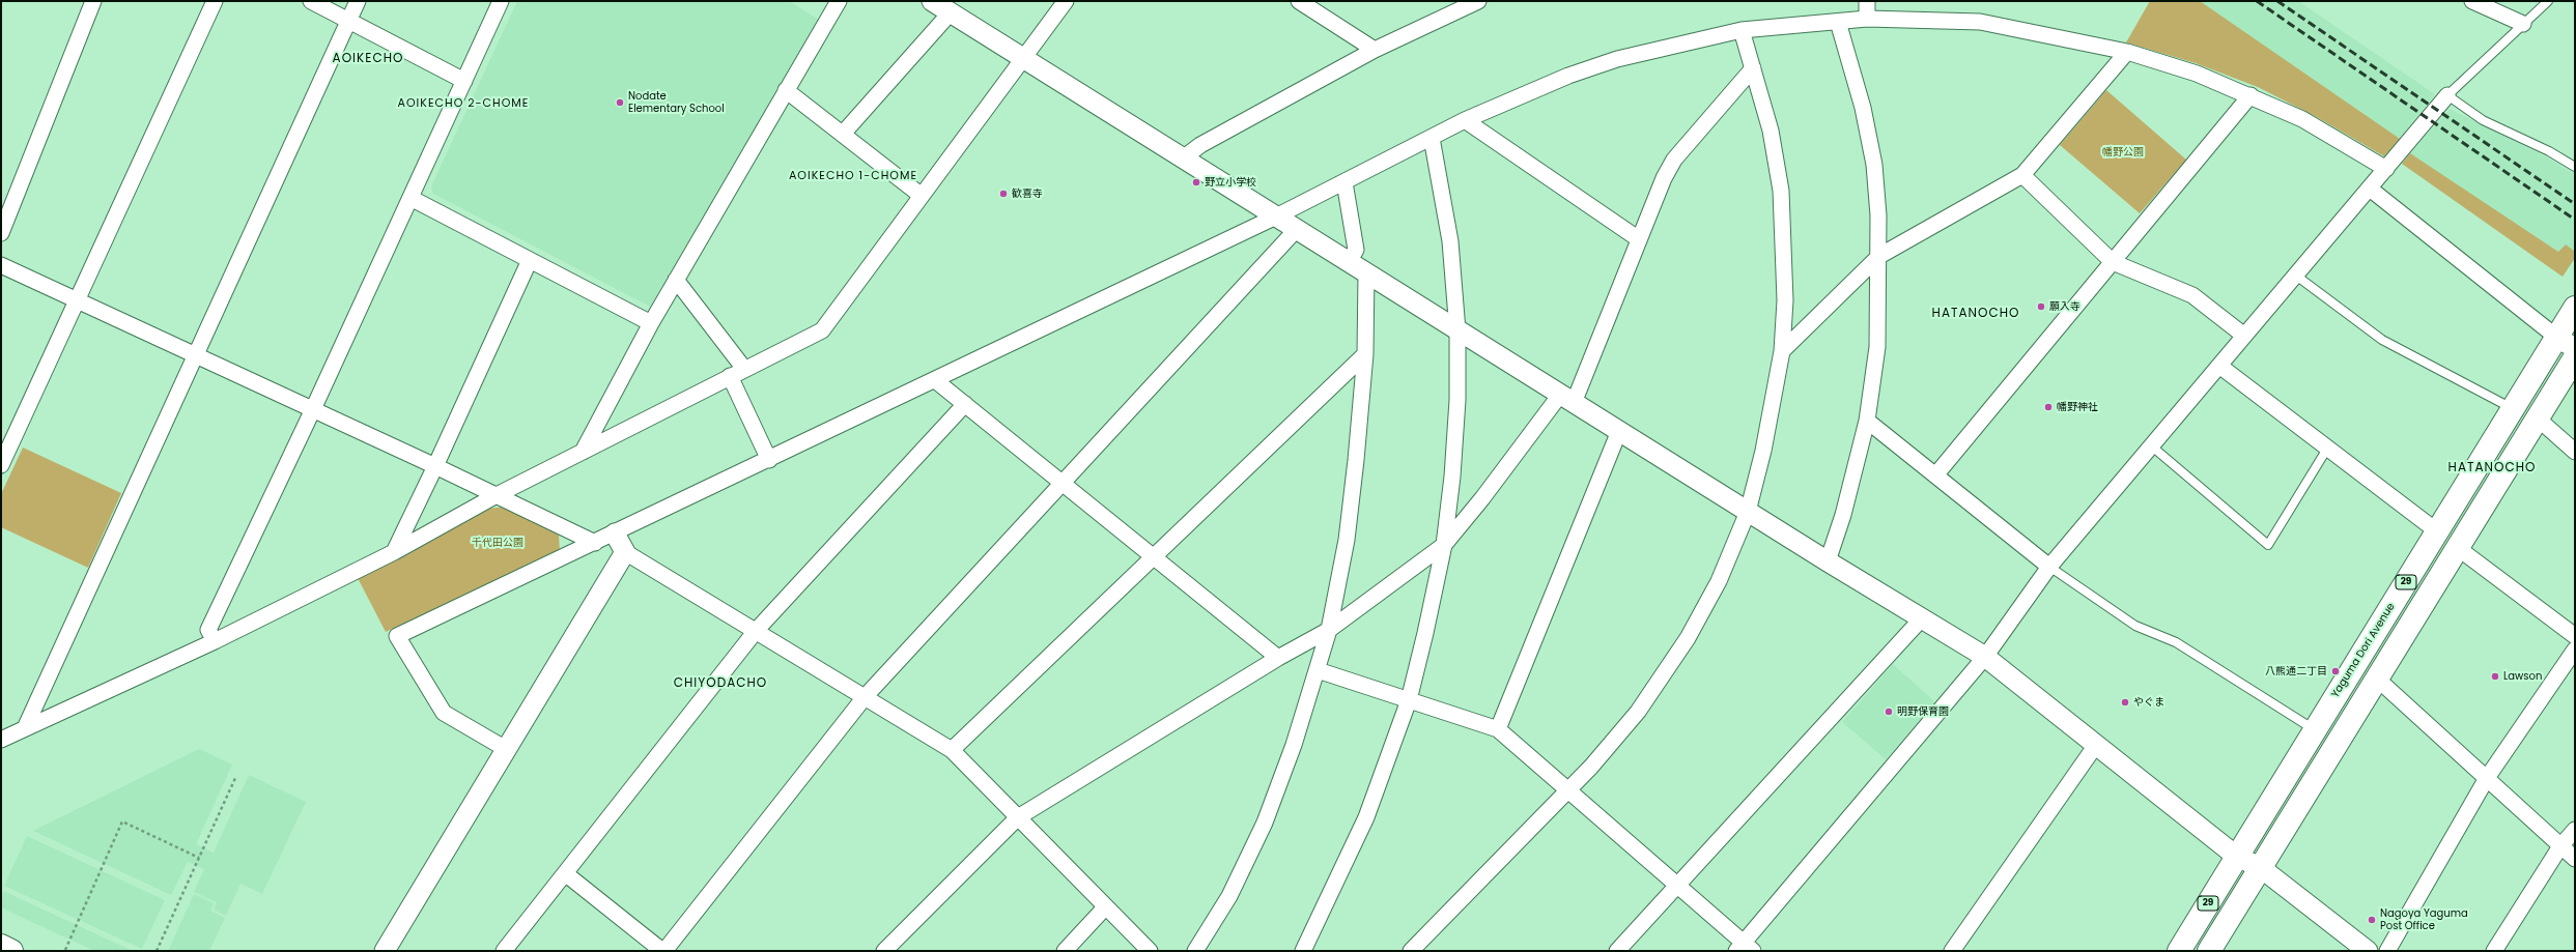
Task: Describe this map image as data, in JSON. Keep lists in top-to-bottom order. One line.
{"streets":{"main road":["29","Yaguma Dori Avenue"]},"districts":["AOIKECHO","AOIKECHO 2-CHOME","AOIKECHO 1-CHOME","HATANOCHO","HATANOCHO","CHIYODACHO"],"parks":["幡野公園","千代田公園"],"places":["Nodate Elementary School","野立小学校","歓喜寺","願入寺","幡野神社","八熊通二丁目","Lawson","やぐま","明野保育園","Nagoya Yaguma Post Office"]}
